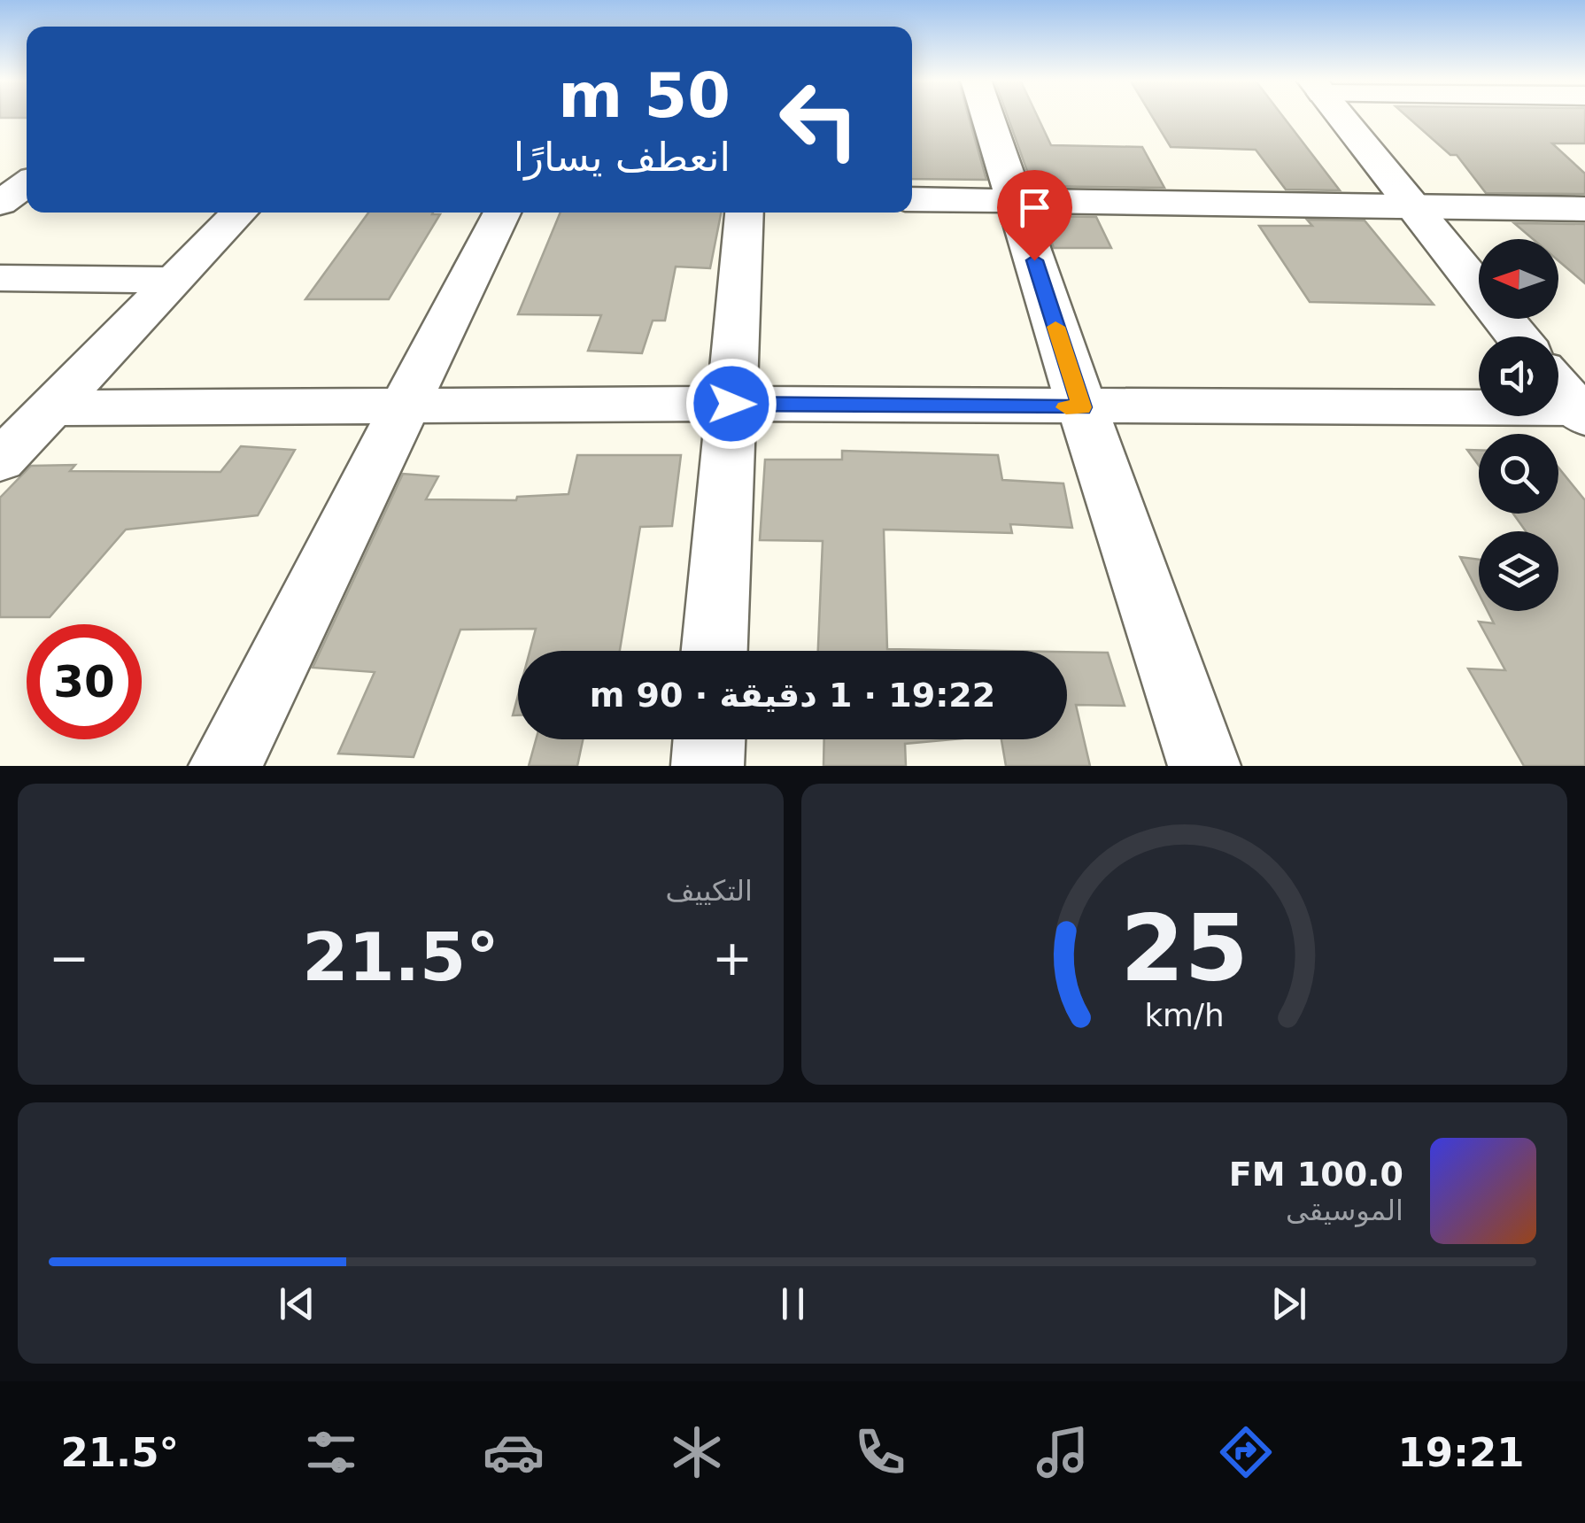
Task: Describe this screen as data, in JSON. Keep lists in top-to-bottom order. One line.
{"north":"left","page":{"turn":["50 m","انعطف يسارًا"],"limit":"30","trip":"19:22 · 1 دقيقة · 90 m","tile":"التكييف","heat":["−","21.5°","+"],"song":["100.0 FM","الموسيقى"],"tabs":["19:21","21.5°"],"gauge":["25","km/h"]}}
